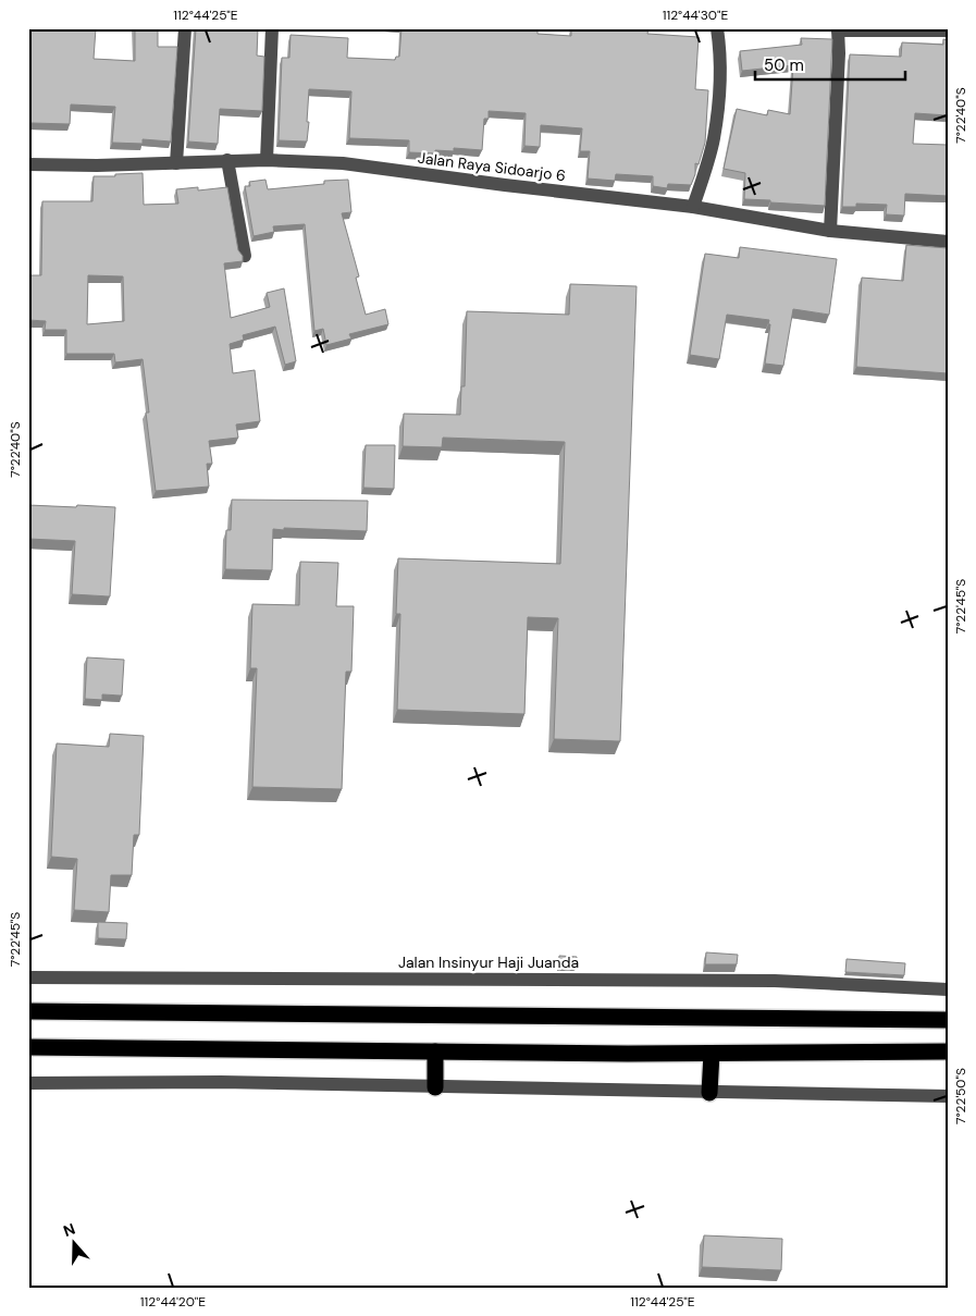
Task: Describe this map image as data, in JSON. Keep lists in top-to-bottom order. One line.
{"streets":{"street":["Jalan Raya Sidoarjo 6","Jalan Insinyur Haji Juanda"]},"scale_bar":"50 m","north":"top","coordinates":["112°44'25\"E","112°44'30\"E","7°22'40\"S","7°22'45\"S","7°22'50\"S","112°44'20\"E"]}
